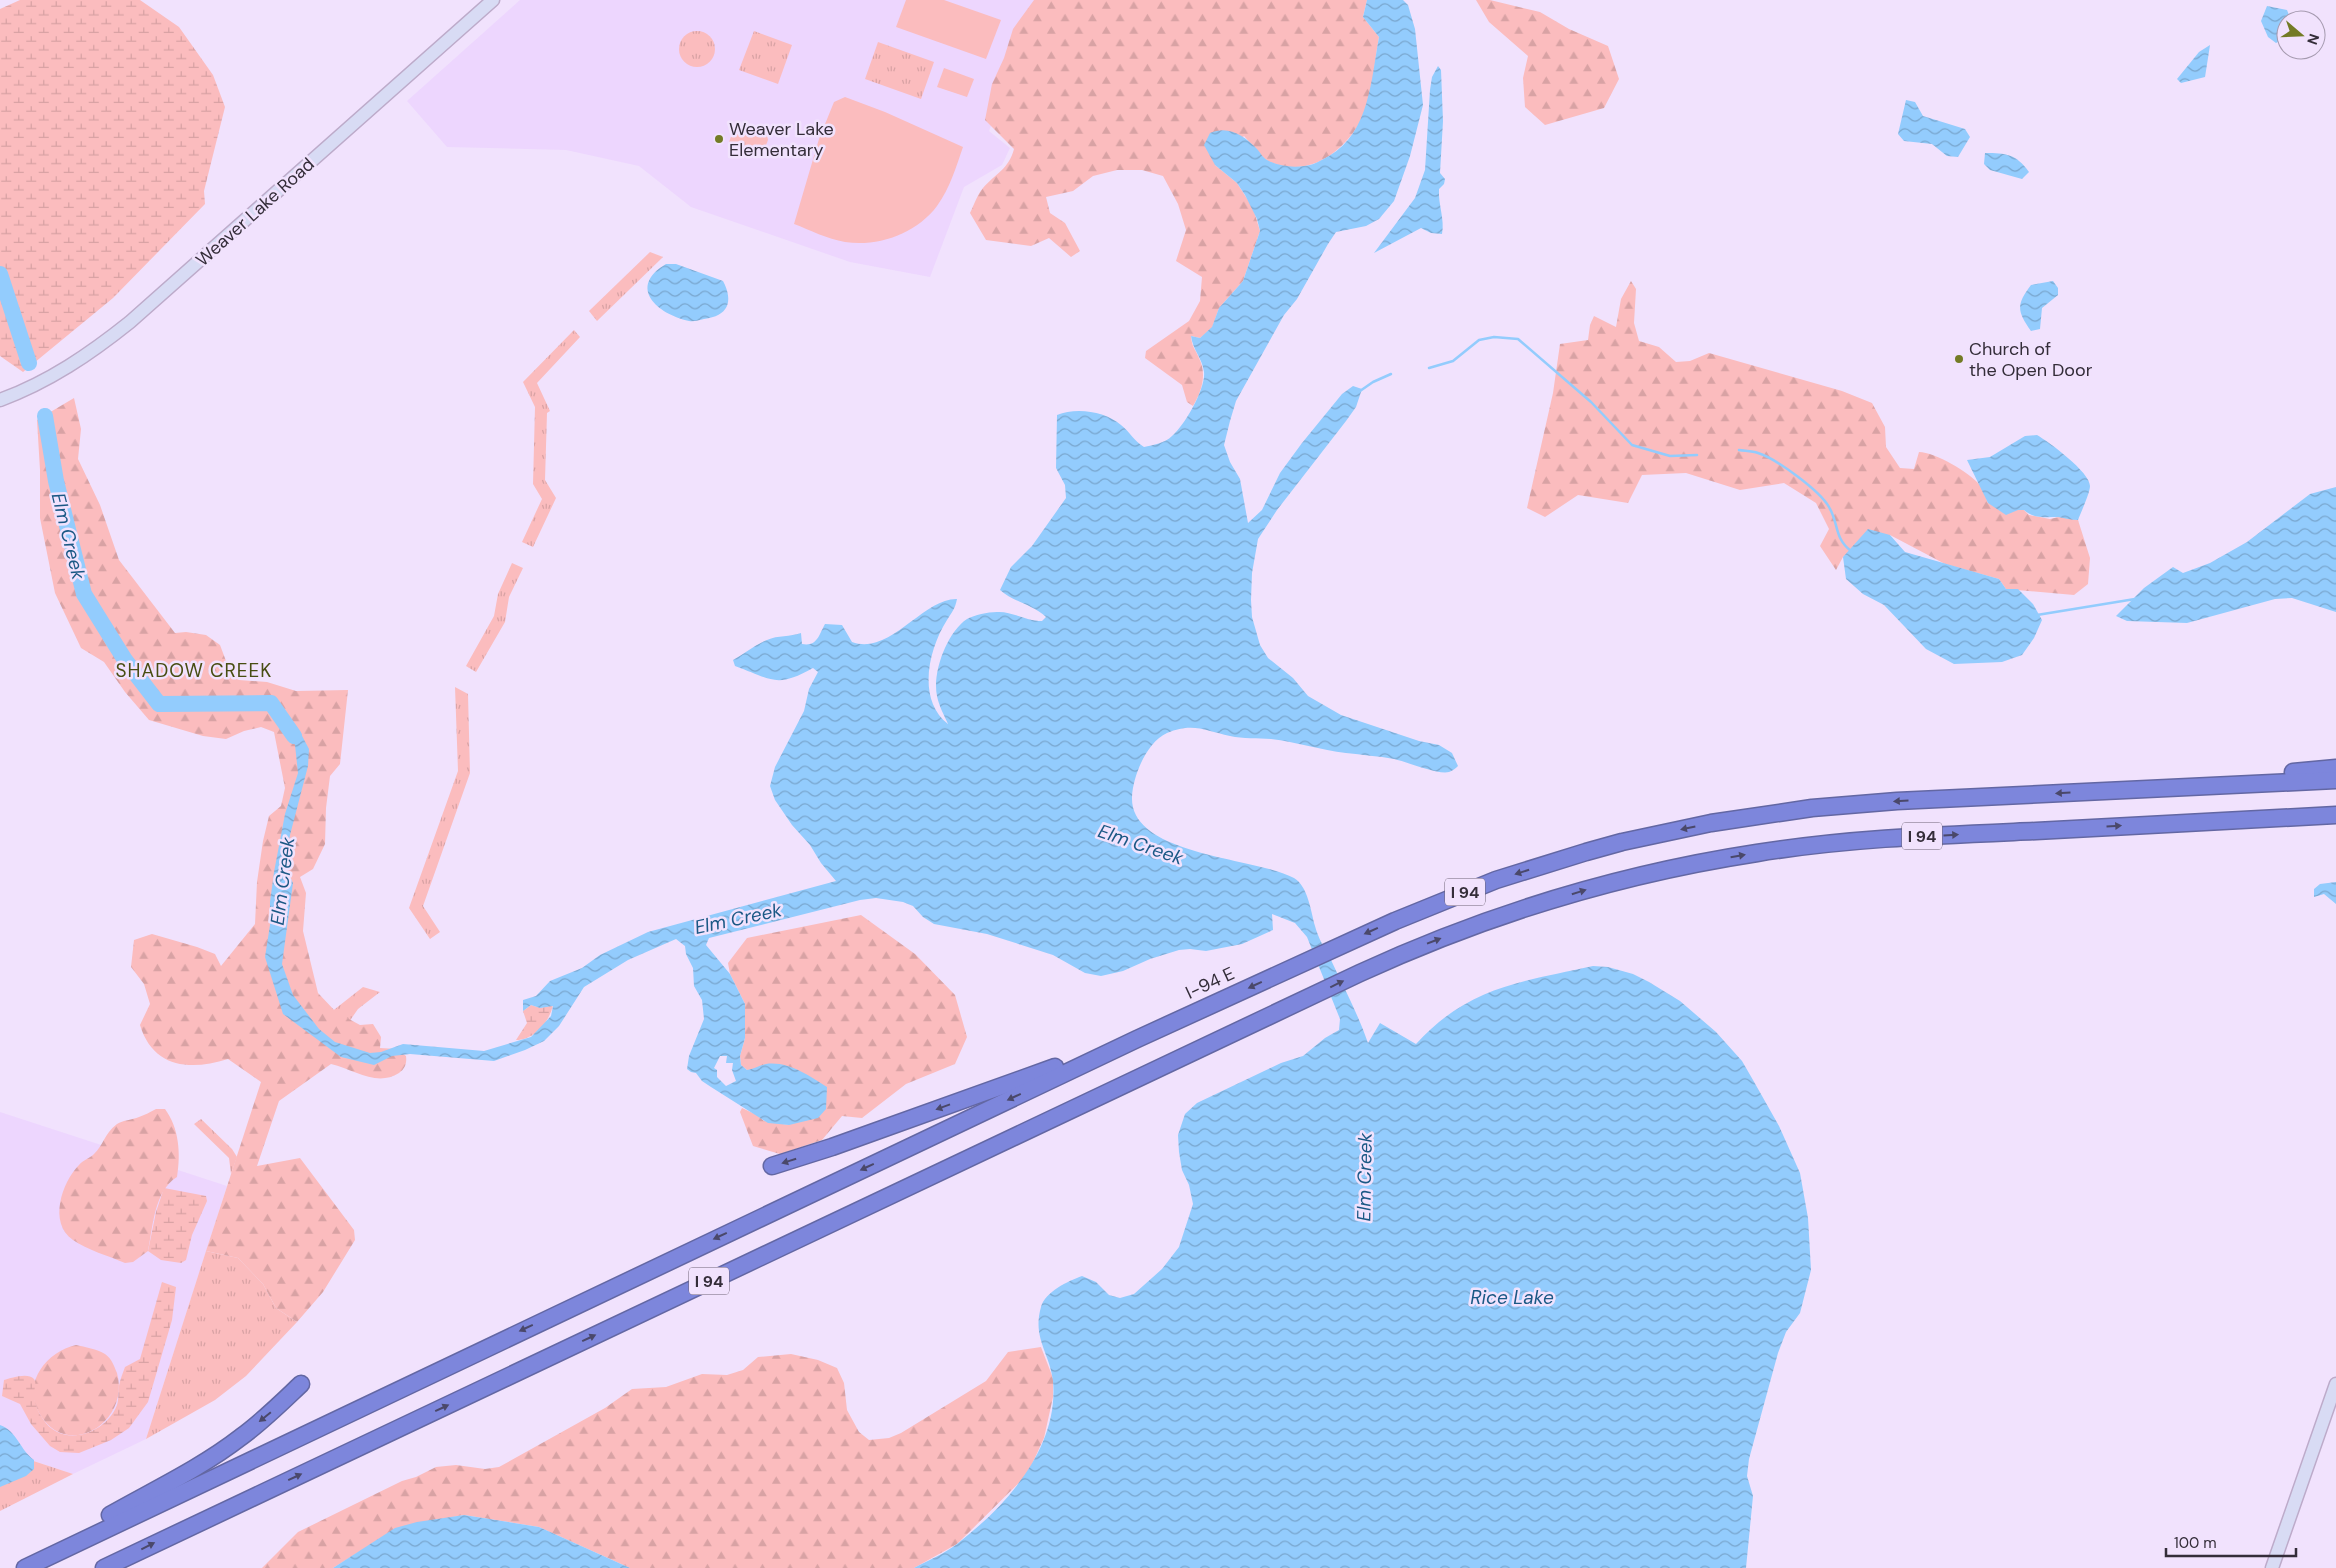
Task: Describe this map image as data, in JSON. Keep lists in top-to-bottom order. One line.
{"streets":{"highway":["I 94","I-94 E"],"main road":["Weaver Lake Road"]},"crossings":[["I 94","I-94 E"]],"districts":["SHADOW CREEK"],"water":["Elm Creek","Rice Lake"],"places":["Weaver Lake Elementary","Church of the Open Door"],"scale_bar":"100 m","north":"right"}
